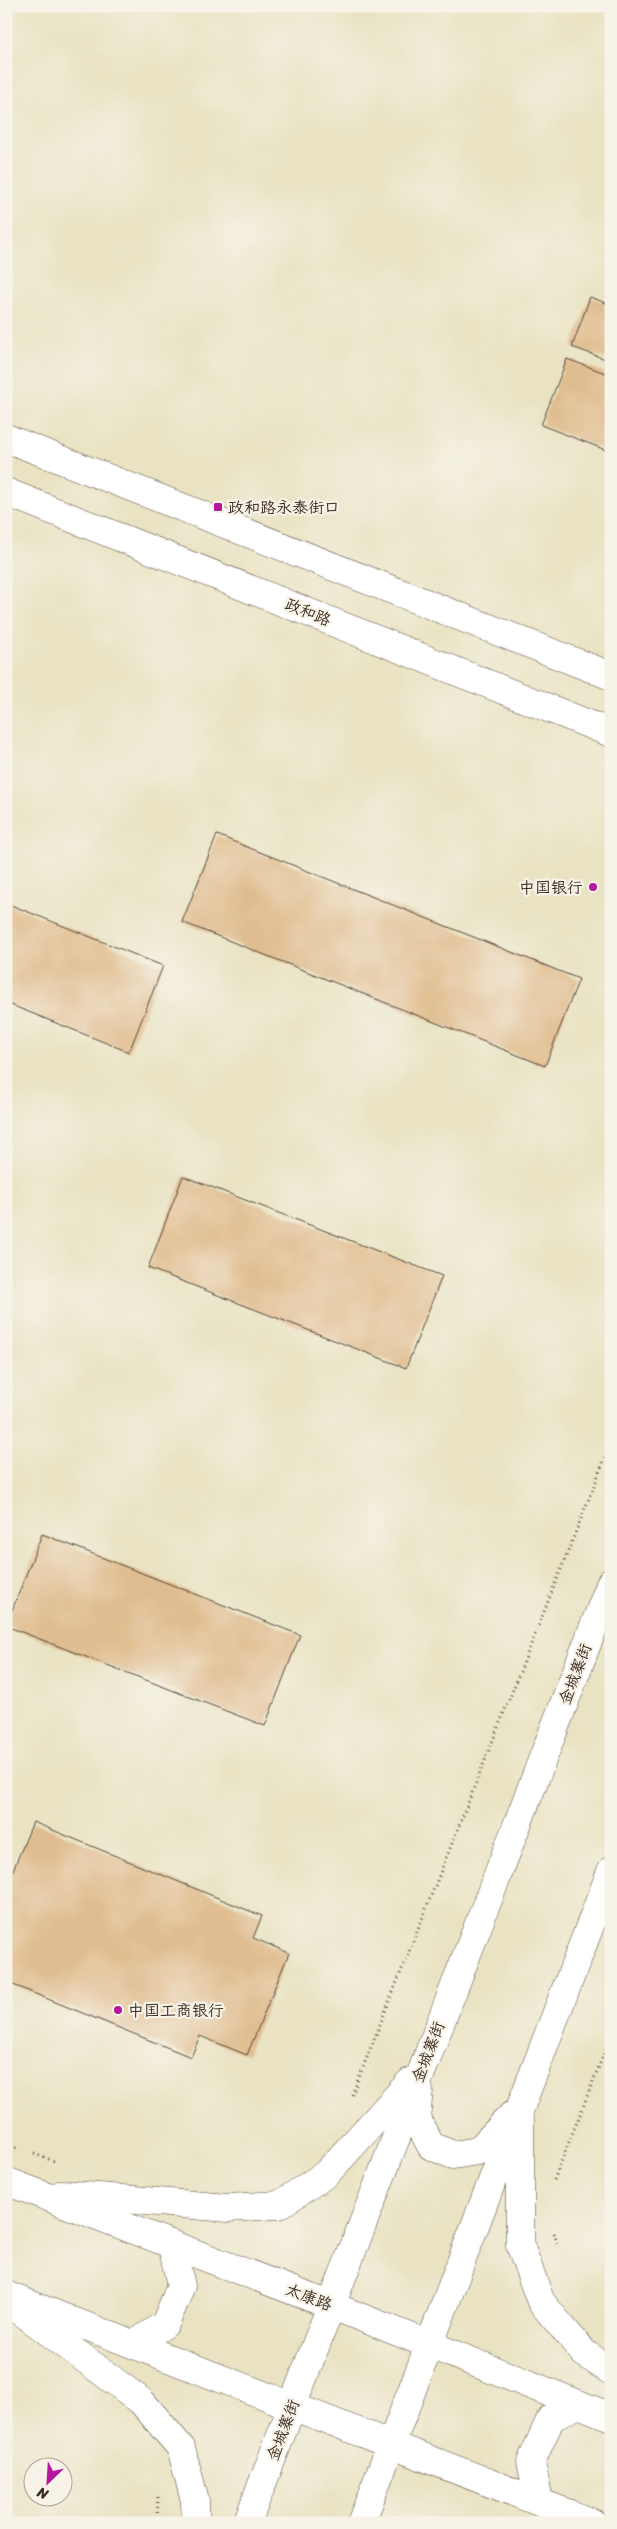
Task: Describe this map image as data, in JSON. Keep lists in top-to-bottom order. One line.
{"streets":{"main road":["政和路","金城寨街","太康路"]},"crossings":[["金城寨街","太康路"]],"places":{"transit":["政和路永泰街口"],"other":["中国银行","中国工商银行"]},"north":"bottom left"}
